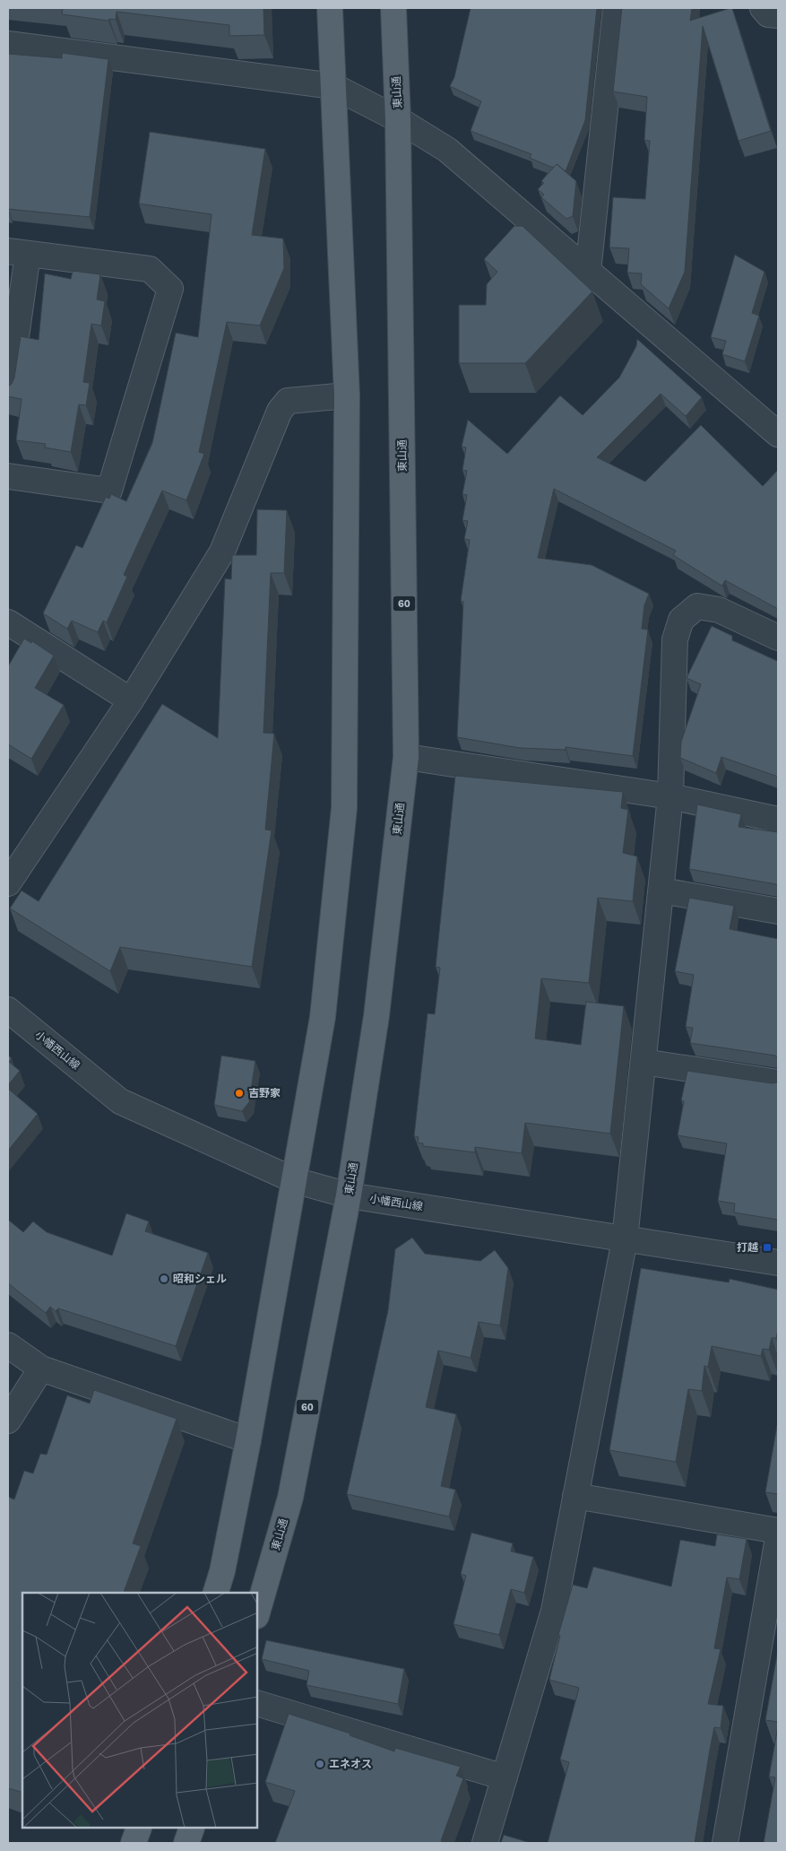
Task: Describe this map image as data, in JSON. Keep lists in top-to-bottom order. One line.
{"streets":{"main road":["東山通","60"],"street":["小幡西山線"]},"crossings":[["東山通","小幡西山線"]],"places":{"other":["吉野家","昭和シェル","エネオス"],"transit":["打越"]}}
